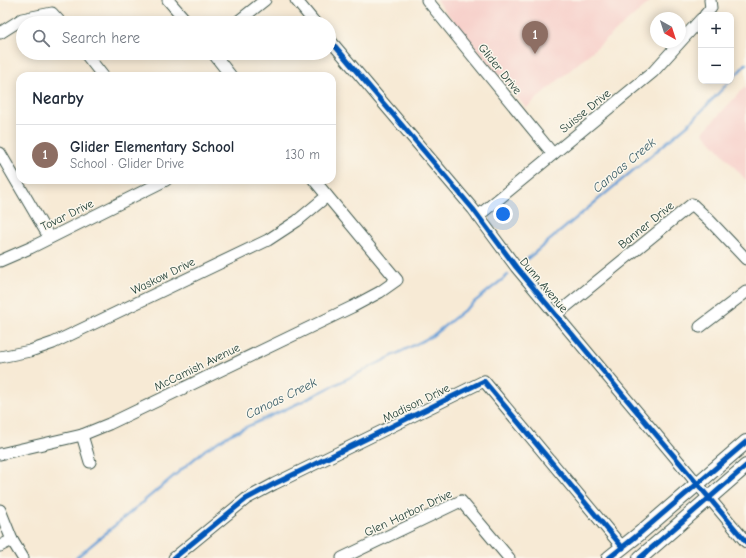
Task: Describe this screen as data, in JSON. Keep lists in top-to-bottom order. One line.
{"streets":{"street":["Glider Drive","Suisse Drive","Tovar Drive","Banner Drive","Waskow Drive","Dunn Avenue","McCamish Avenue","Madison Drive","Glen Harbor Drive"]},"crossings":[["Glider Drive","Suisse Drive"],["Suisse Drive","Dunn Avenue"],["Banner Drive","Dunn Avenue"],["Waskow Drive","McCamish Avenue"]],"water":["Canoas Creek"],"north":"bottom right","page":{"map_buttons":["+","−"],"search":"Search here","pins":"1","heading":"Nearby","list":[{"mark":"1","name":"Glider Elementary School","note":"School · Glider Drive","value":"130 m"}]}}
